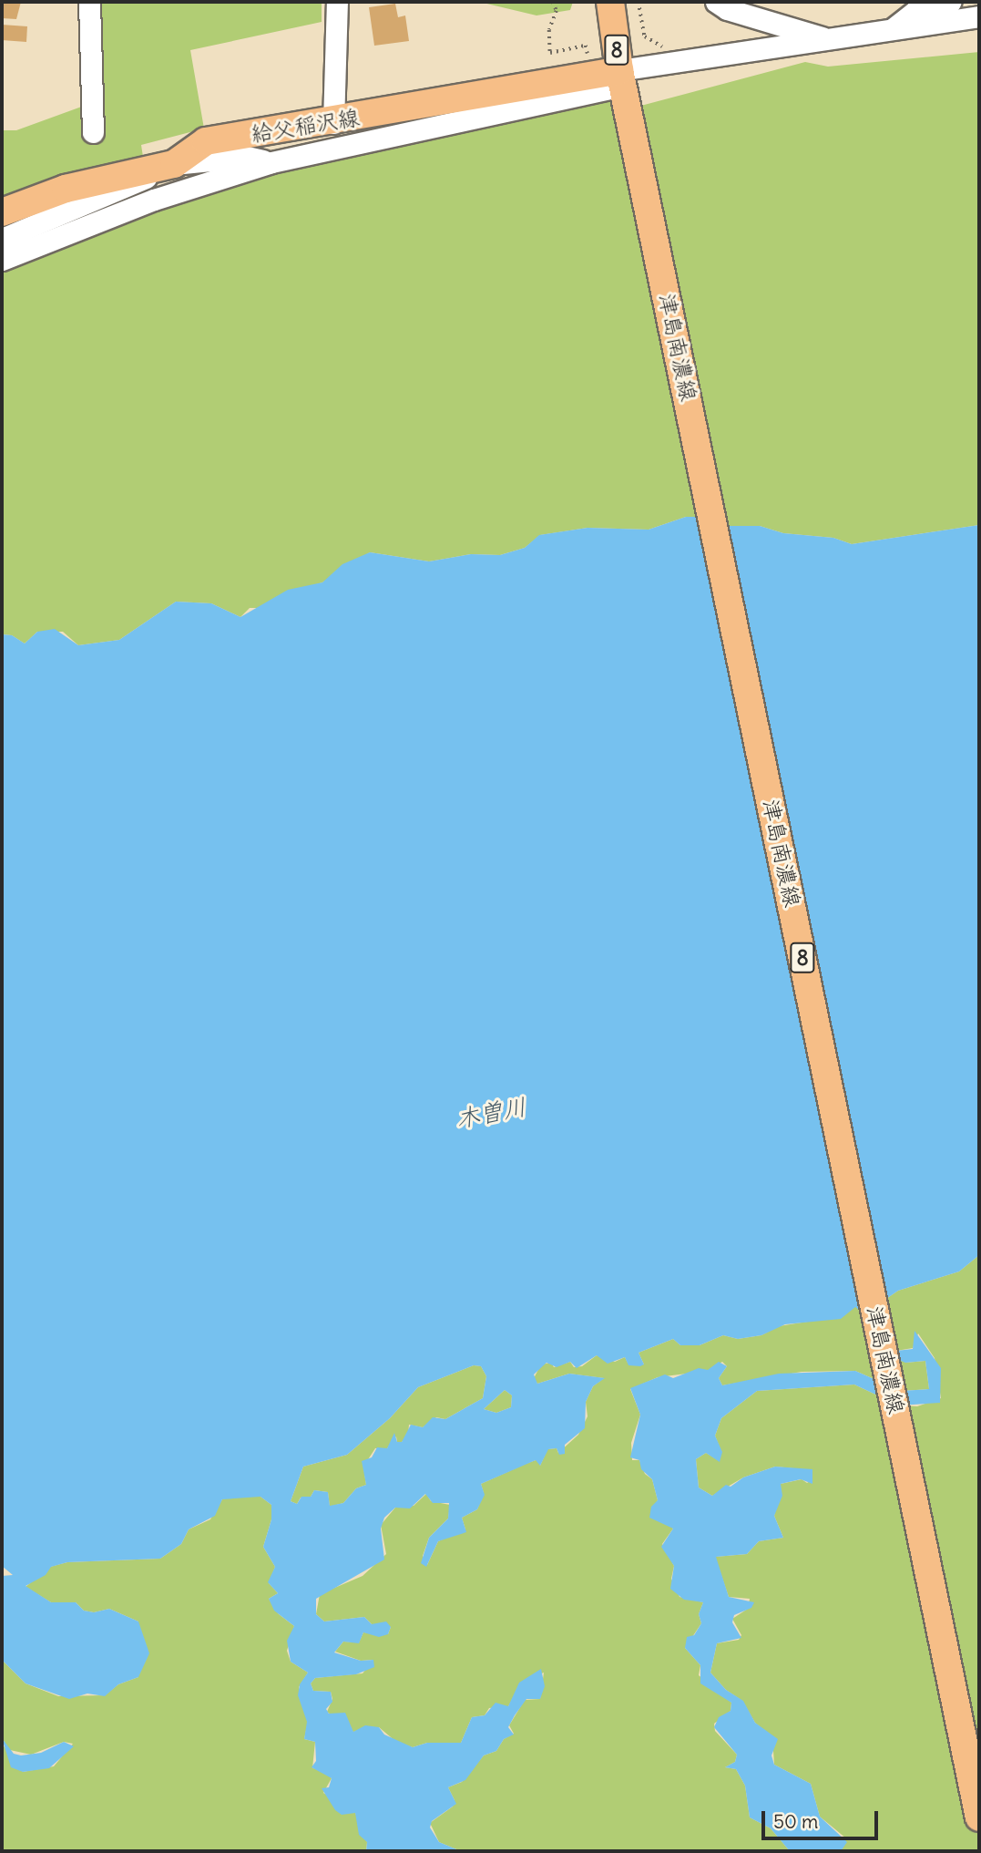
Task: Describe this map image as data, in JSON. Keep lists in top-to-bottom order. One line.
{"streets":{"main road":["8","給父稲沢線","津島南濃線"]},"crossings":[["給父稲沢線","津島南濃線"]],"water":["木曽川"],"scale_bar":"50 m"}
